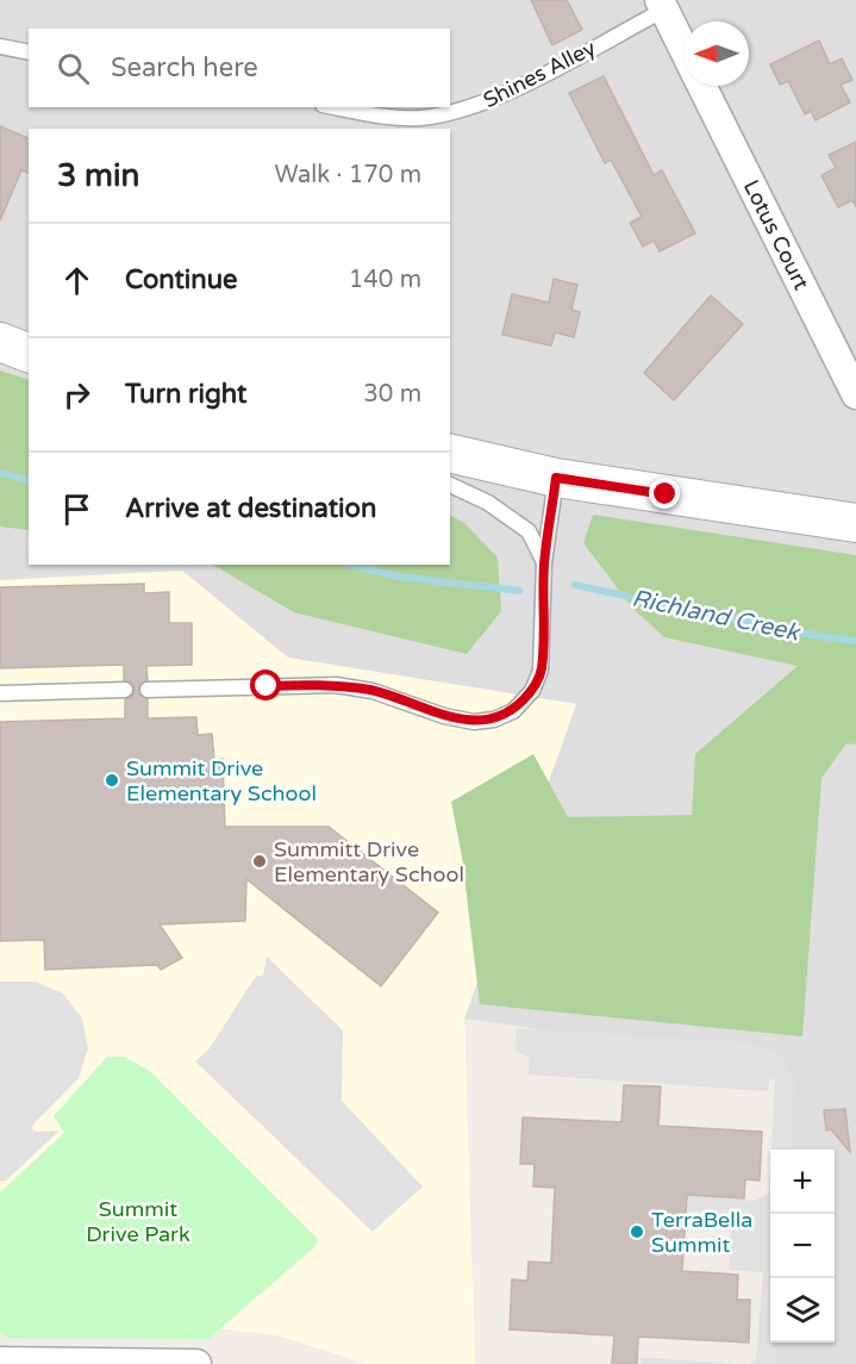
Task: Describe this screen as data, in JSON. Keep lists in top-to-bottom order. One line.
{"streets":{"street":["Lotus Court"],"lane":["Shines Alley"]},"crossings":[["Shines Alley","Lotus Court"]],"water":["Richland Creek"],"parks":["Summit Drive Park"],"places":["Summit Drive Elementary School","Summitt Drive Elementary School","TerraBella Summit"],"north":"left","page":{"search":"Search here","heading":["3 min","Walk · 170 m"],"list":[["Continue","140 m"],["Turn right","30 m"],"Arrive at destination"],"map_buttons":["+","−"]}}
